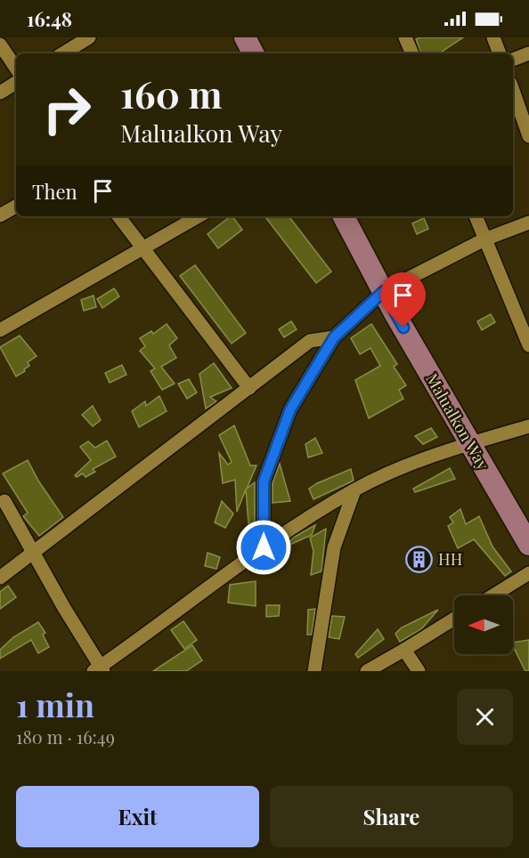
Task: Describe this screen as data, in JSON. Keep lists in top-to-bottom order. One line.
{"streets":{"main road":["Malualkon Way"]},"places":{"building":["HH"]},"north":"left","page":{"status":"16:48","turn":["160 m","Malualkon Way"],"then":"Then","heading":["1 min","180 m · 16:49"],"buttons":["Exit","Share"]}}
